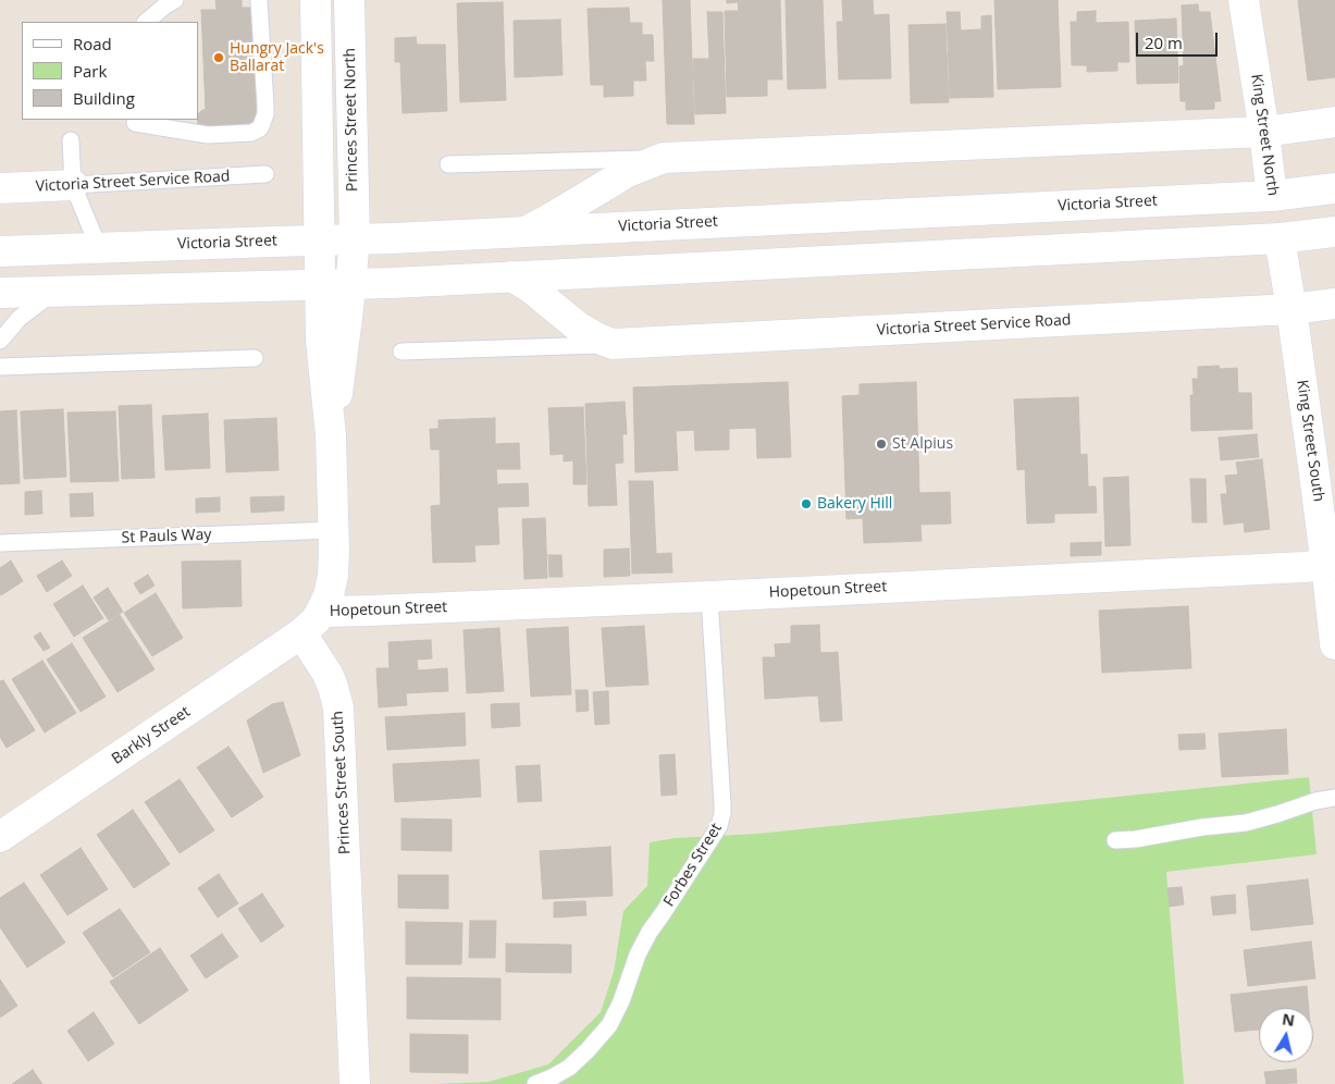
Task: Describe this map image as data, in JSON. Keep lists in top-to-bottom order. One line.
{"streets":{"street":["Princes Street North","King Street North","Victoria Street Service Road","Victoria Street","King Street South","Hopetoun Street","Barkly Street","Princes Street South"],"lane":["St Pauls Way","Forbes Street"]},"crossings":[["Princes Street North","Victoria Street"],["King Street North","Victoria Street"],["King Street North","King Street South"],["Victoria Street Service Road","King Street South"],["King Street South","Hopetoun Street"],["Hopetoun Street","Forbes Street"],["Barkly Street","Princes Street South"]],"places":["Hungry Jack's Ballarat","St Alpius","Bakery Hill"],"legend":["Road","Park","Building"],"scale_bar":"20 m","north":"top"}
